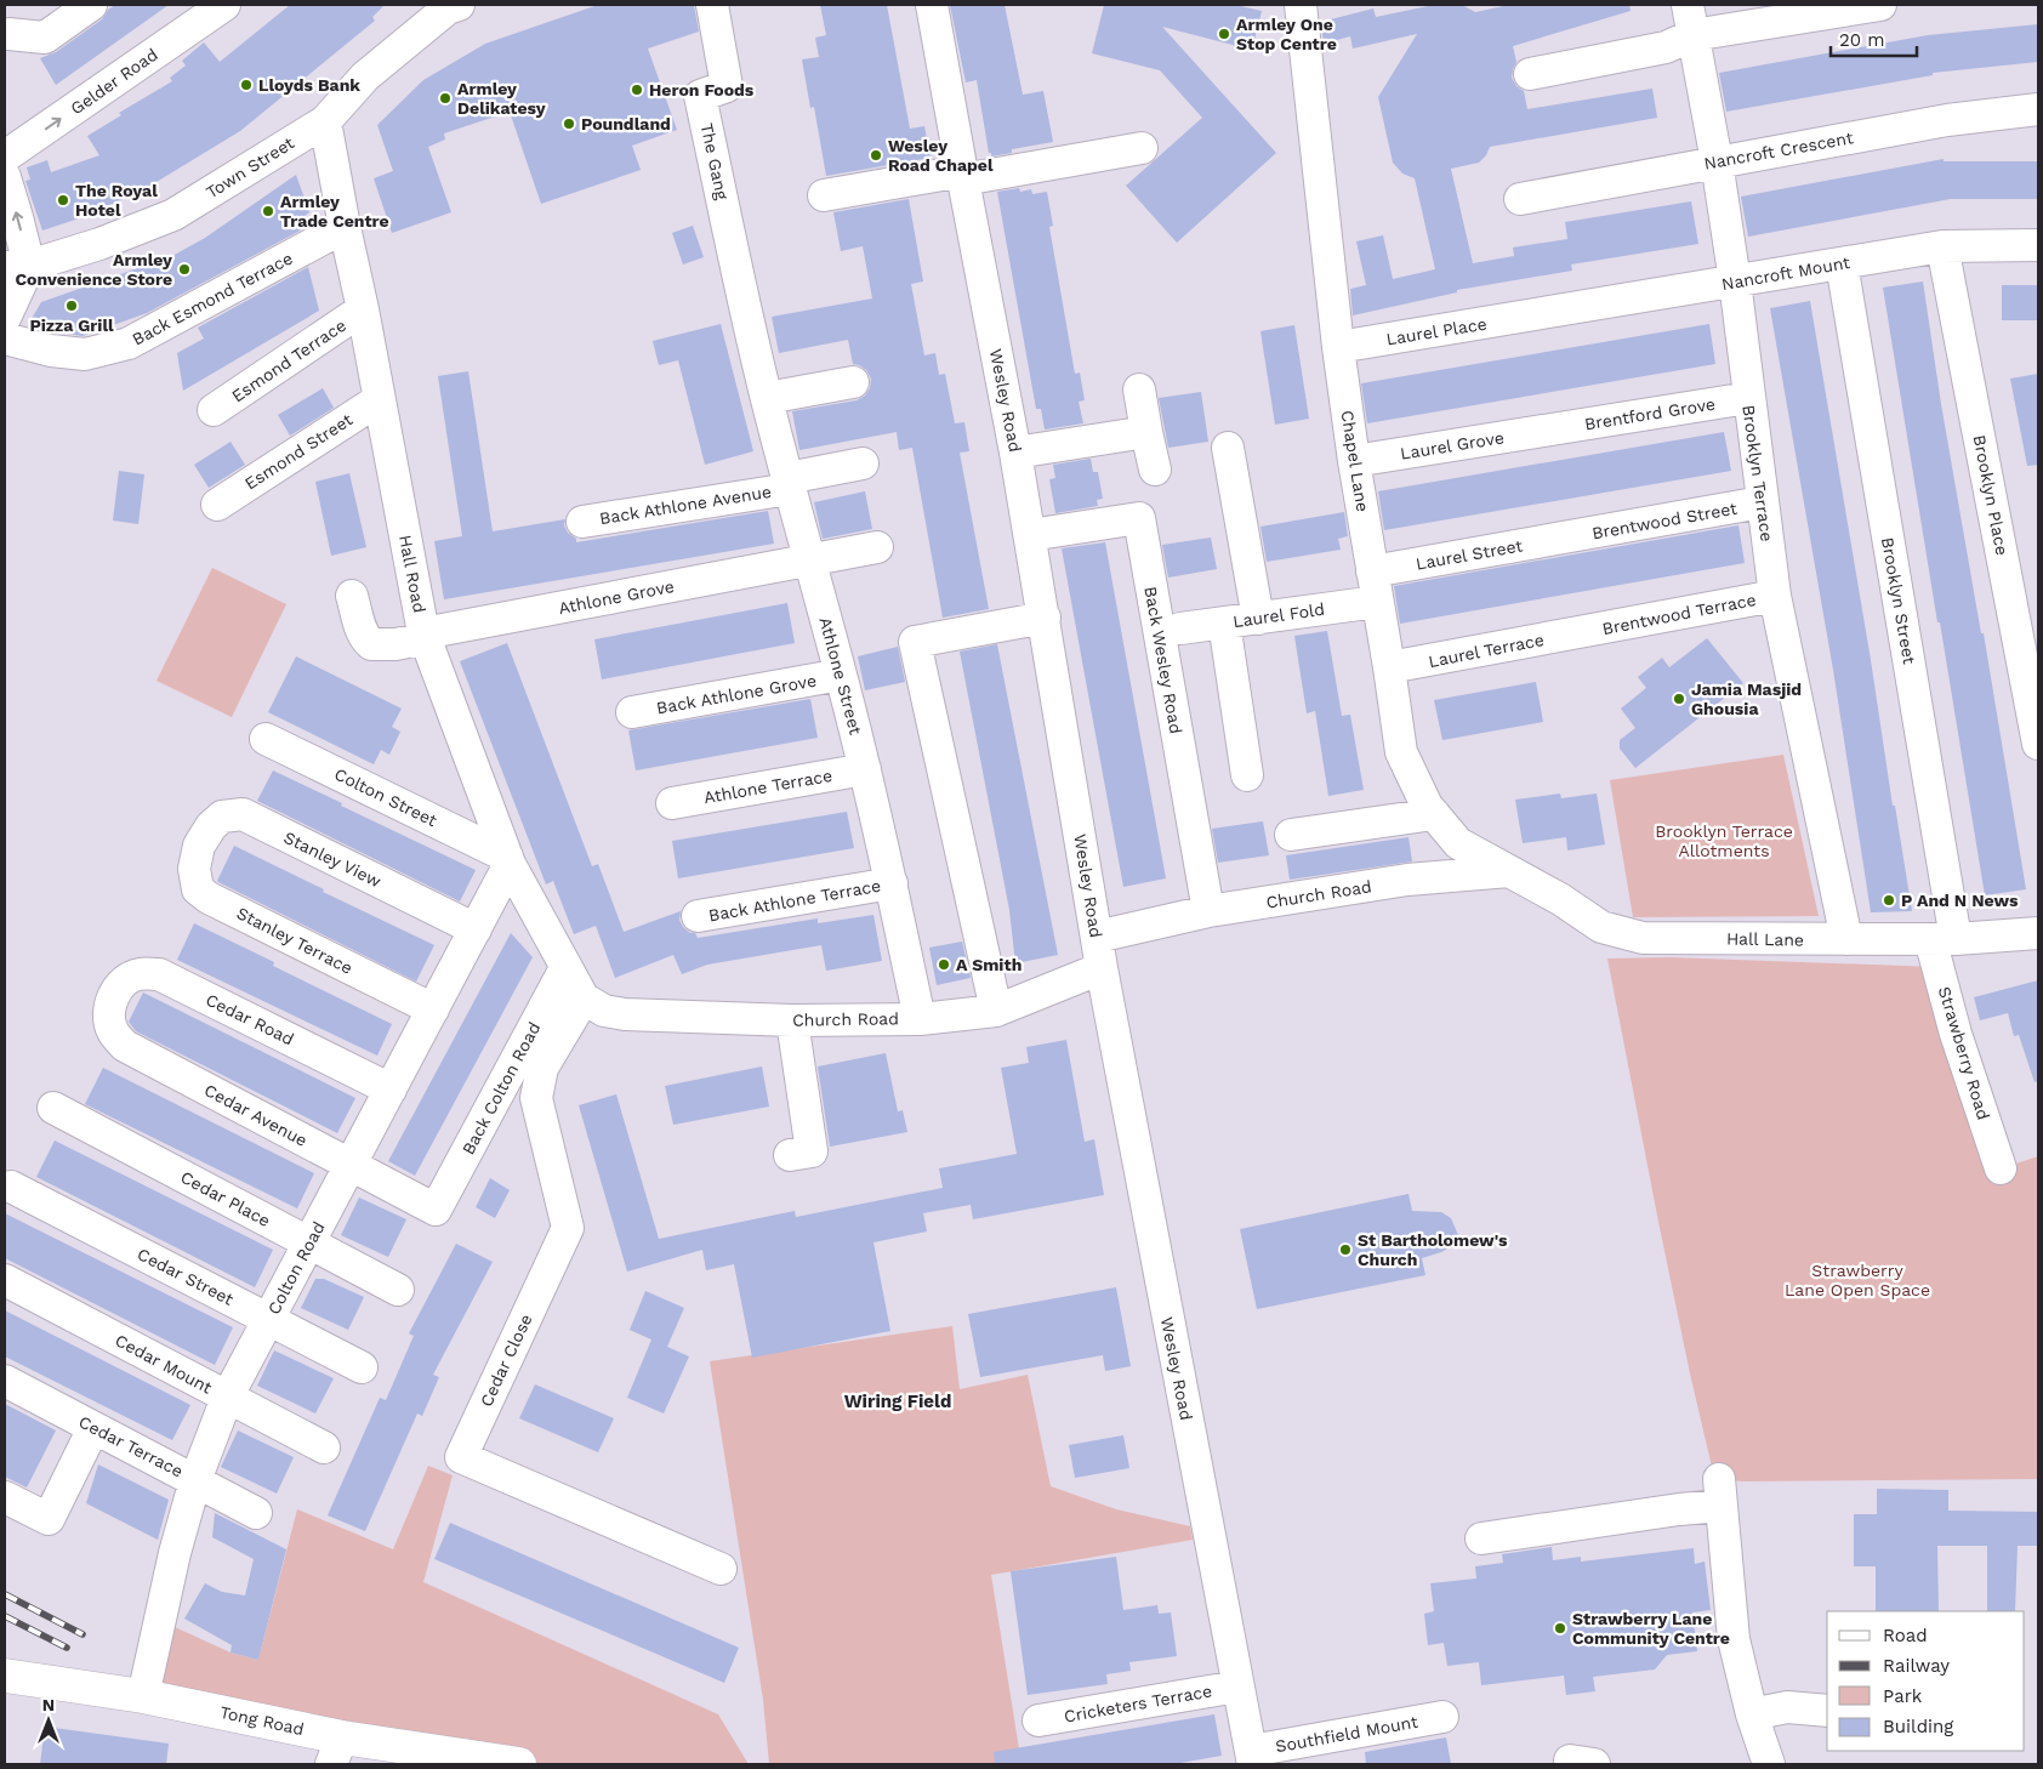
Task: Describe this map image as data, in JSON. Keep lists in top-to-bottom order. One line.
{"streets":{"main road":["Tong Road"],"street":["Gelder Road","Nancroft Crescent","The Gang","Town Street","Nancroft Mount","Back Esmond Terrace","Laurel Place","Esmond Terrace","Wesley Road","Brentford Grove","Laurel Grove","Esmond Street","Chapel Lane","Brooklyn Terrace","Brooklyn Place","Back Athlone Avenue","Brentwood Street","Laurel Street","Hall Road","Athlone Grove","Brooklyn Street","Brentwood Terrace","Laurel Fold","Laurel Terrace","Back Wesley Road","Athlone Street","Back Athlone Grove","Athlone Terrace","Colton Street","Stanley View","Church Road","Back Athlone Terrace","Hall Lane","Stanley Terrace","Cedar Road","Strawberry Road","Back Colton Road","Cedar Avenue","Cedar Place","Colton Road","Cedar Street","Cedar Close","Cedar Mount","Cedar Terrace","Cricketers Terrace","Southfield Mount"]},"crossings":[["Nancroft Crescent","Brooklyn Terrace"],["The Gang","Athlone Street"],["Town Street","Hall Road"],["Nancroft Mount","Laurel Place"],["Nancroft Mount","Brooklyn Terrace"],["Nancroft Mount","Brooklyn Place"],["Nancroft Mount","Brooklyn Street"],["Back Esmond Terrace","Hall Road"],["Laurel Place","Chapel Lane"],["Esmond Terrace","Hall Road"],["Wesley Road","Back Wesley Road"],["Wesley Road","Church Road"],["Wesley Road","Cricketers Terrace"],["Wesley Road","Southfield Mount"],["Brentford Grove","Laurel Grove"],["Brentford Grove","Brooklyn Terrace"],["Laurel Grove","Chapel Lane"],["Esmond Street","Hall Road"],["Chapel Lane","Laurel Street"],["Chapel Lane","Laurel Fold"],["Chapel Lane","Laurel Terrace"],["Chapel Lane","Church Road"],["Chapel Lane","Hall Lane"],["Brooklyn Terrace","Brentwood Street"],["Brooklyn Terrace","Brentwood Terrace"],["Brooklyn Terrace","Hall Lane"],["Back Athlone Avenue","Athlone Street"],["Brentwood Street","Laurel Street"],["Laurel Street","Laurel Fold"],["Hall Road","Athlone Grove"],["Hall Road","Colton Street"],["Hall Road","Church Road"],["Hall Road","Back Colton Road"],["Hall Road","Colton Road"],["Hall Road","Cedar Close"],["Athlone Grove","Athlone Street"],["Brooklyn Street","Hall Lane"],["Brooklyn Street","Strawberry Road"],["Brentwood Terrace","Laurel Terrace"],["Back Wesley Road","Church Road"],["Athlone Street","Back Athlone Grove"],["Athlone Street","Athlone Terrace"],["Athlone Street","Church Road"],["Athlone Street","Back Athlone Terrace"],["Colton Street","Colton Road"],["Stanley View","Stanley Terrace"],["Stanley View","Colton Road"],["Church Road","Hall Lane"],["Church Road","Cedar Close"],["Hall Lane","Strawberry Road"],["Stanley Terrace","Colton Road"],["Cedar Road","Cedar Avenue"],["Cedar Road","Colton Road"],["Back Colton Road","Cedar Avenue"],["Cedar Avenue","Colton Road"],["Cedar Place","Colton Road"],["Colton Road","Cedar Street"],["Colton Road","Cedar Mount"],["Colton Road","Cedar Terrace"],["Colton Road","Tong Road"]],"districts":["Wiring Field"],"parks":["Brooklyn Terrace Allotments","Strawberry Lane Open Space"],"places":["Armley One Stop Centre","Lloyds Bank","Heron Foods","Armley Delikatesy","Poundland","Wesley Road Chapel","The Royal Hotel","Armley Trade Centre","Armley Convenience Store","Pizza Grill","Jamia Masjid Ghousia","P And N News","A Smith","St Bartholomew's Church","Strawberry Lane Community Centre"],"legend":["Road","Railway","Park","Building"],"scale_bar":"20 m","north":"top"}
